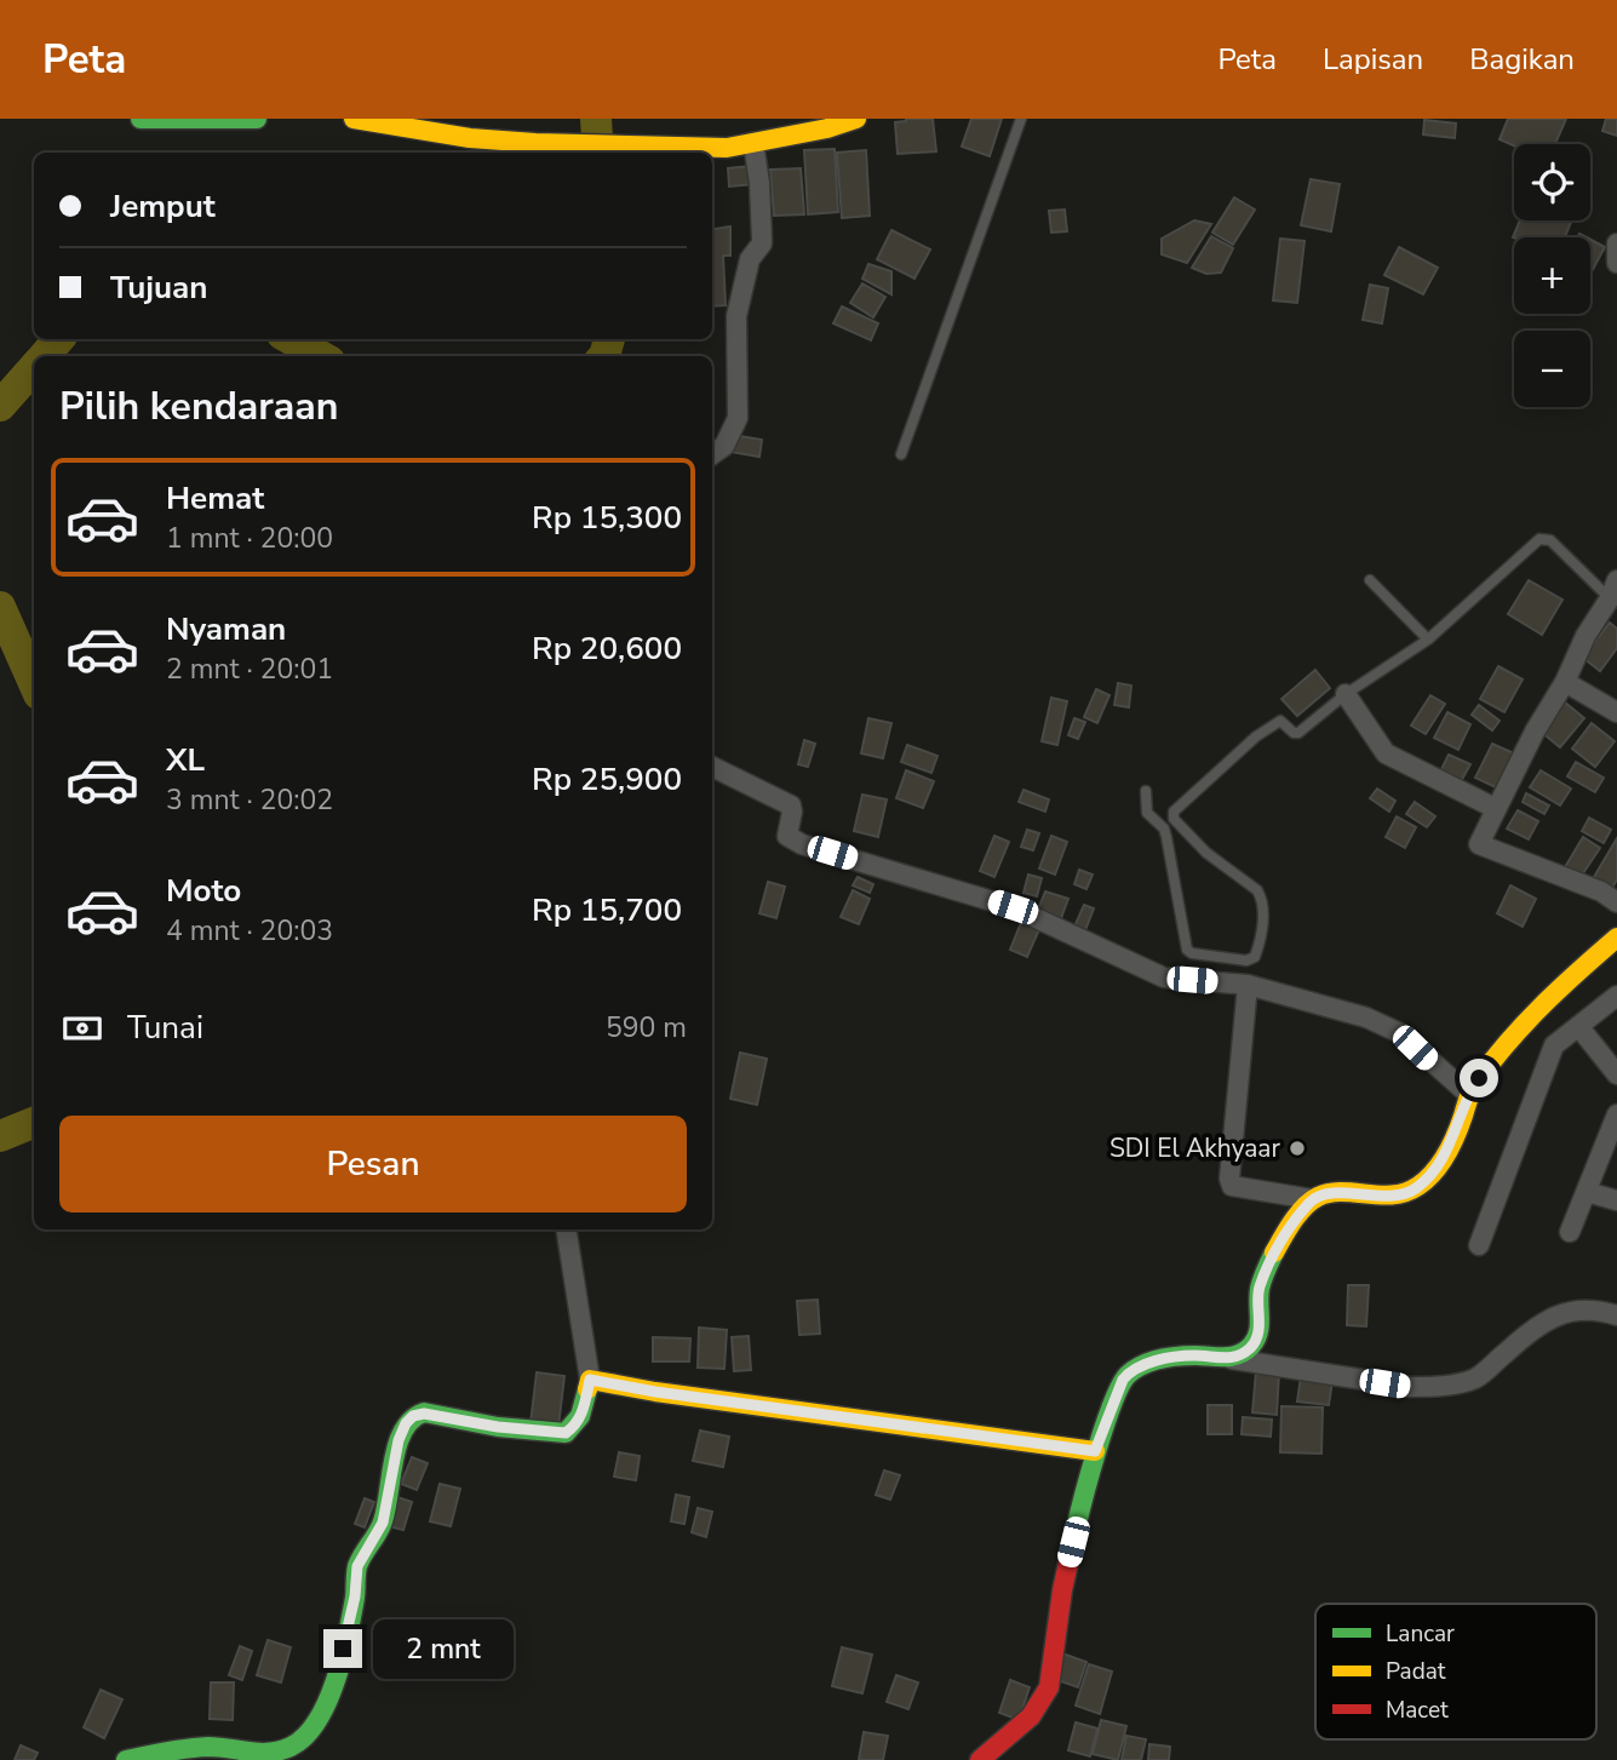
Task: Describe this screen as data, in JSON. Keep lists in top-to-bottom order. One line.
{"places":["SDI El Akhyaar"],"legend":["Lancar","Padat","Macet"],"page":{"header":"Peta","nav":["Peta","Lapisan","Bagikan"],"map_buttons":["+","−"],"banner":["Jemput","Tujuan"],"heading":"Pilih kendaraan","list":[{"name":"Hemat","note":"1 mnt · 20:00","value":"Rp 15,300"},{"name":"Nyaman","note":"2 mnt · 20:01","value":"Rp 20,600"},{"name":"XL","note":"3 mnt · 20:02","value":"Rp 25,900"},{"name":"Moto","note":"4 mnt · 20:03","value":"Rp 15,700"}],"pay":["Tunai","590 m"],"buttons":"Pesan","bubble":"2 mnt"}}
